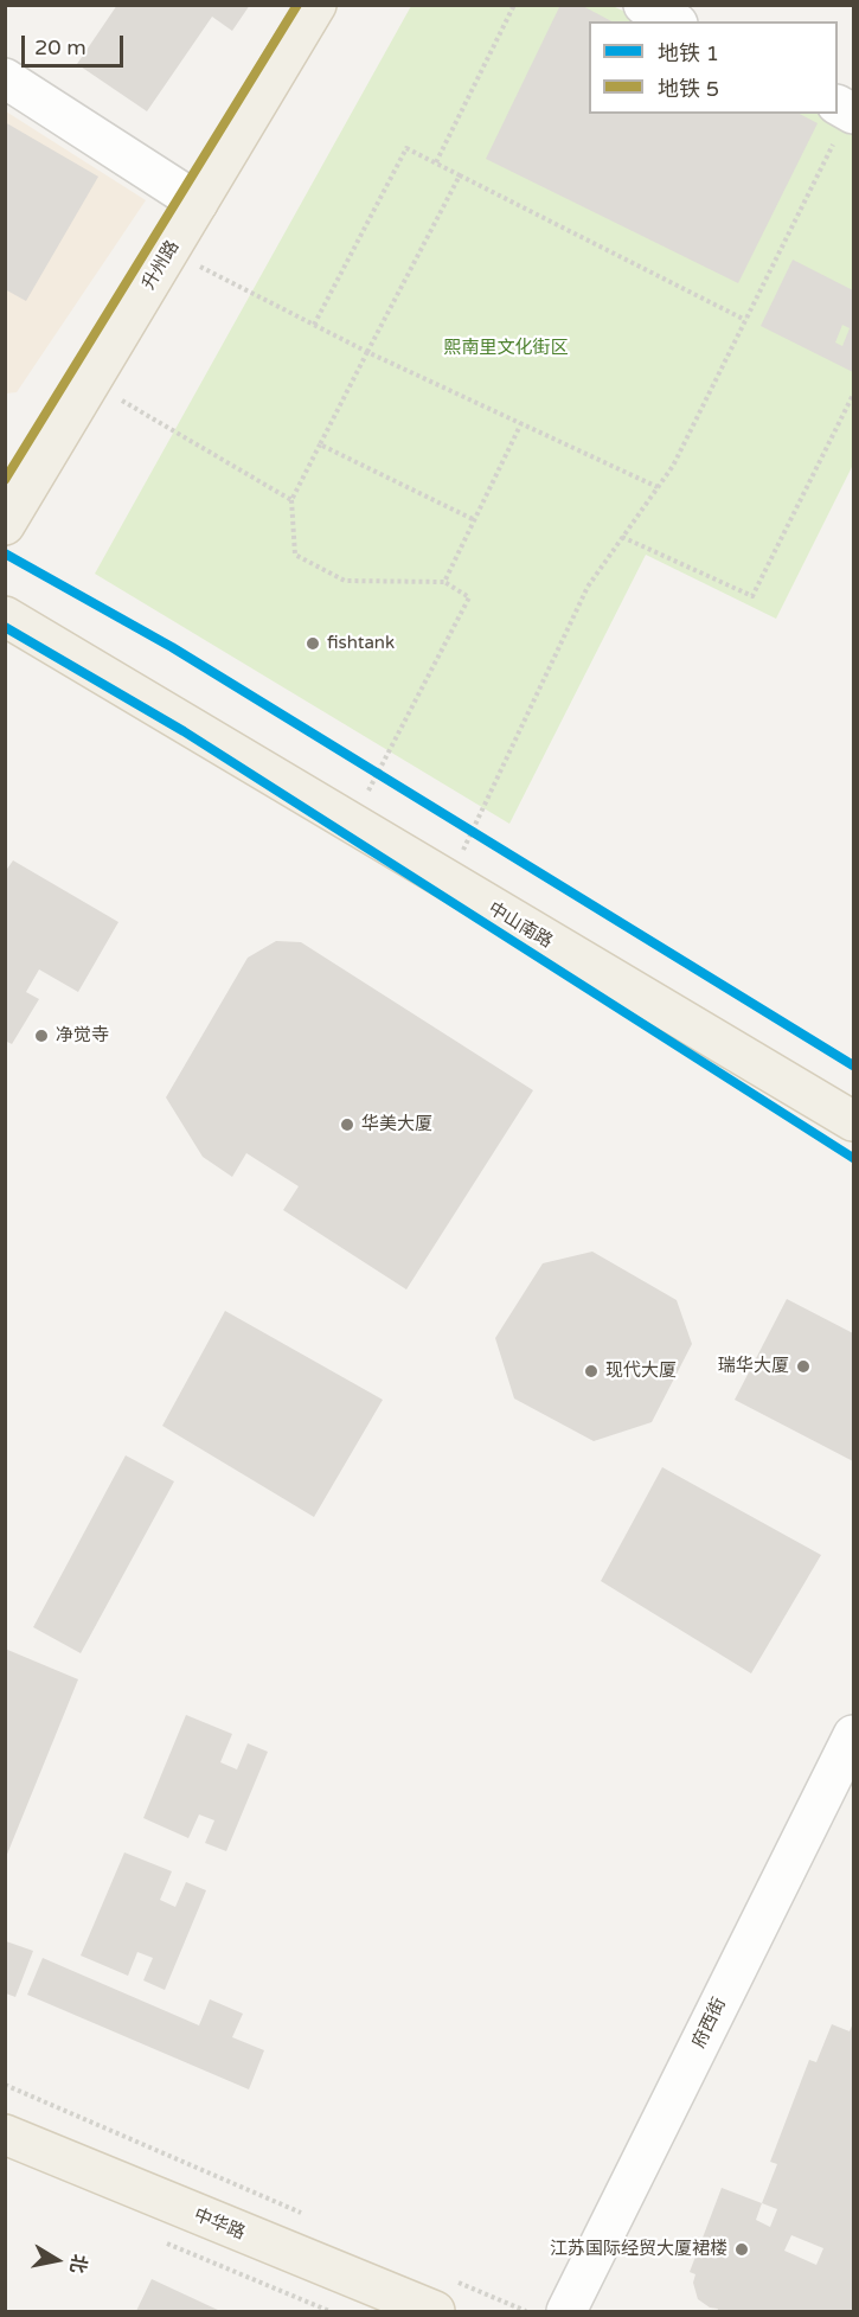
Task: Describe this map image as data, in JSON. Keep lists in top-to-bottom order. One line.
{"streets":{"main road":["升州路","中山南路","中华路"],"street":["府西街"]},"parks":["熙南里文化街区"],"places":["fishtank","净觉寺","华美大厦","瑞华大厦","现代大厦","江苏国际经贸大厦裙楼"],"lines":["metro line 5","metro line 1"],"legend":["地铁 1","地铁 5"],"scale_bar":"20 m","north":"right"}
